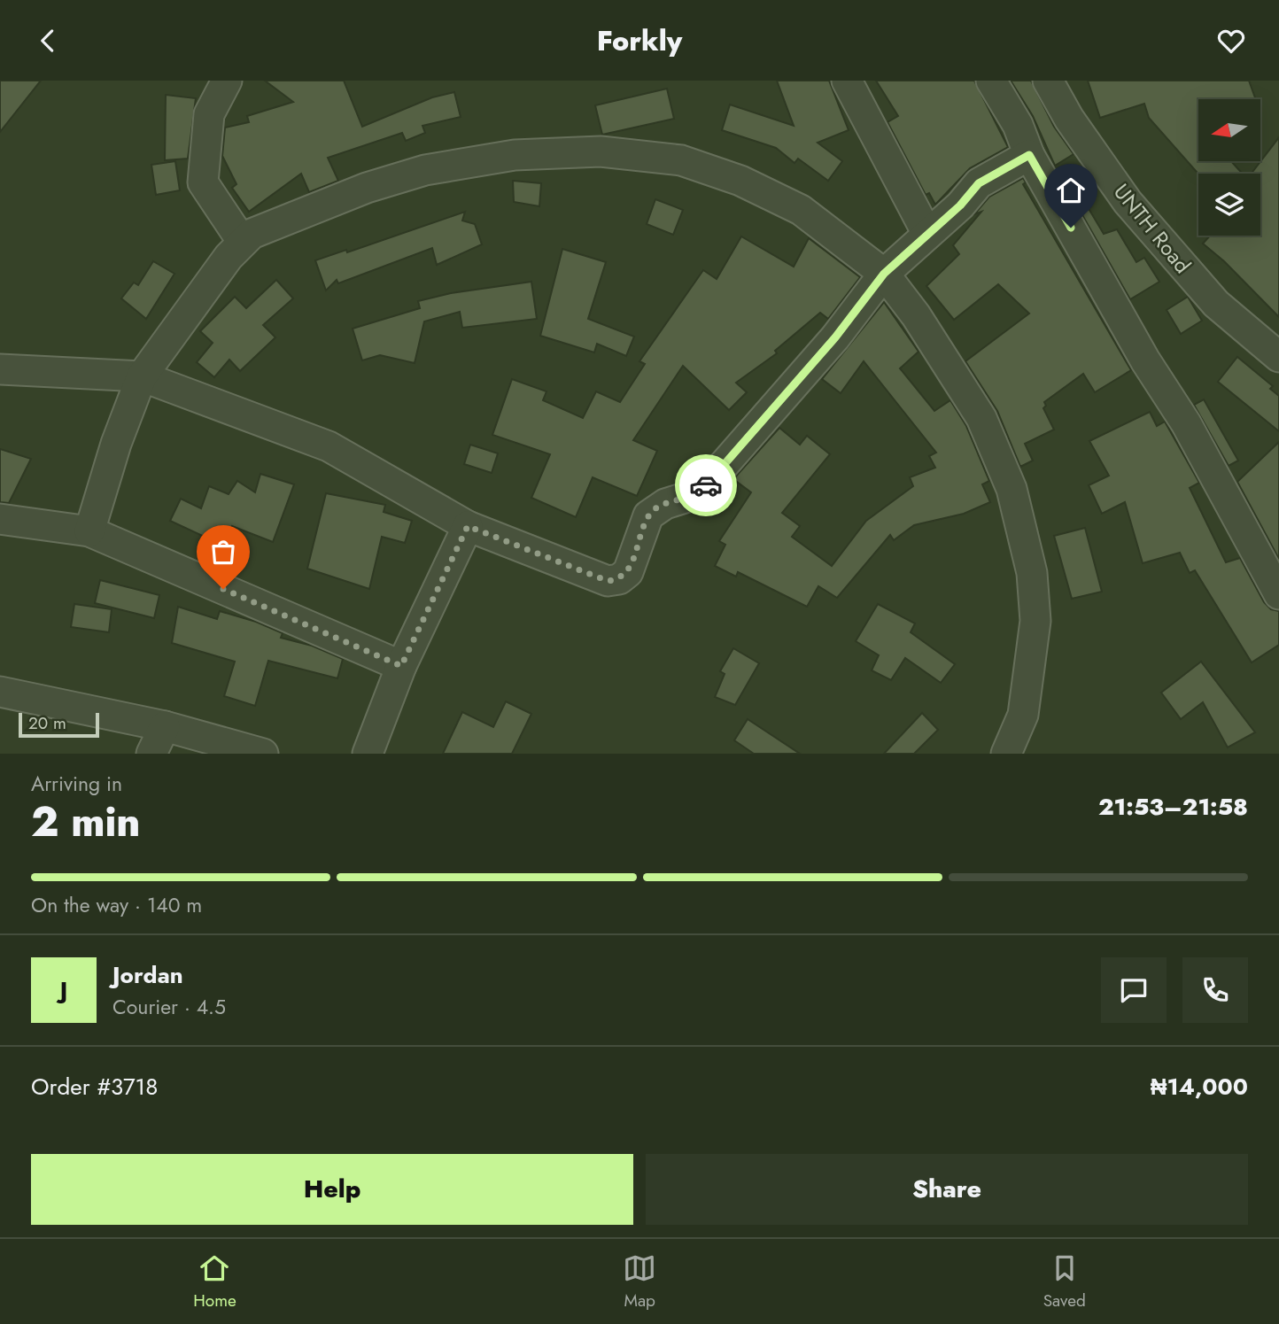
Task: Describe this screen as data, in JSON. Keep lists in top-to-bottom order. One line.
{"streets":{"street":["UNTH Road"]},"scale_bar":"20 m","north":"left","page":{"header":"Forkly","scale":"20 m","heading":["2 min","Arriving in","21:53–21:58"],"panel":["Jordan","Courier · 4.5","Order #3718","₦14,000"],"bar":"On the way · 140 m","round":"J","buttons":["Help","Share"],"tabs":["Home","Map","Saved"]}}
